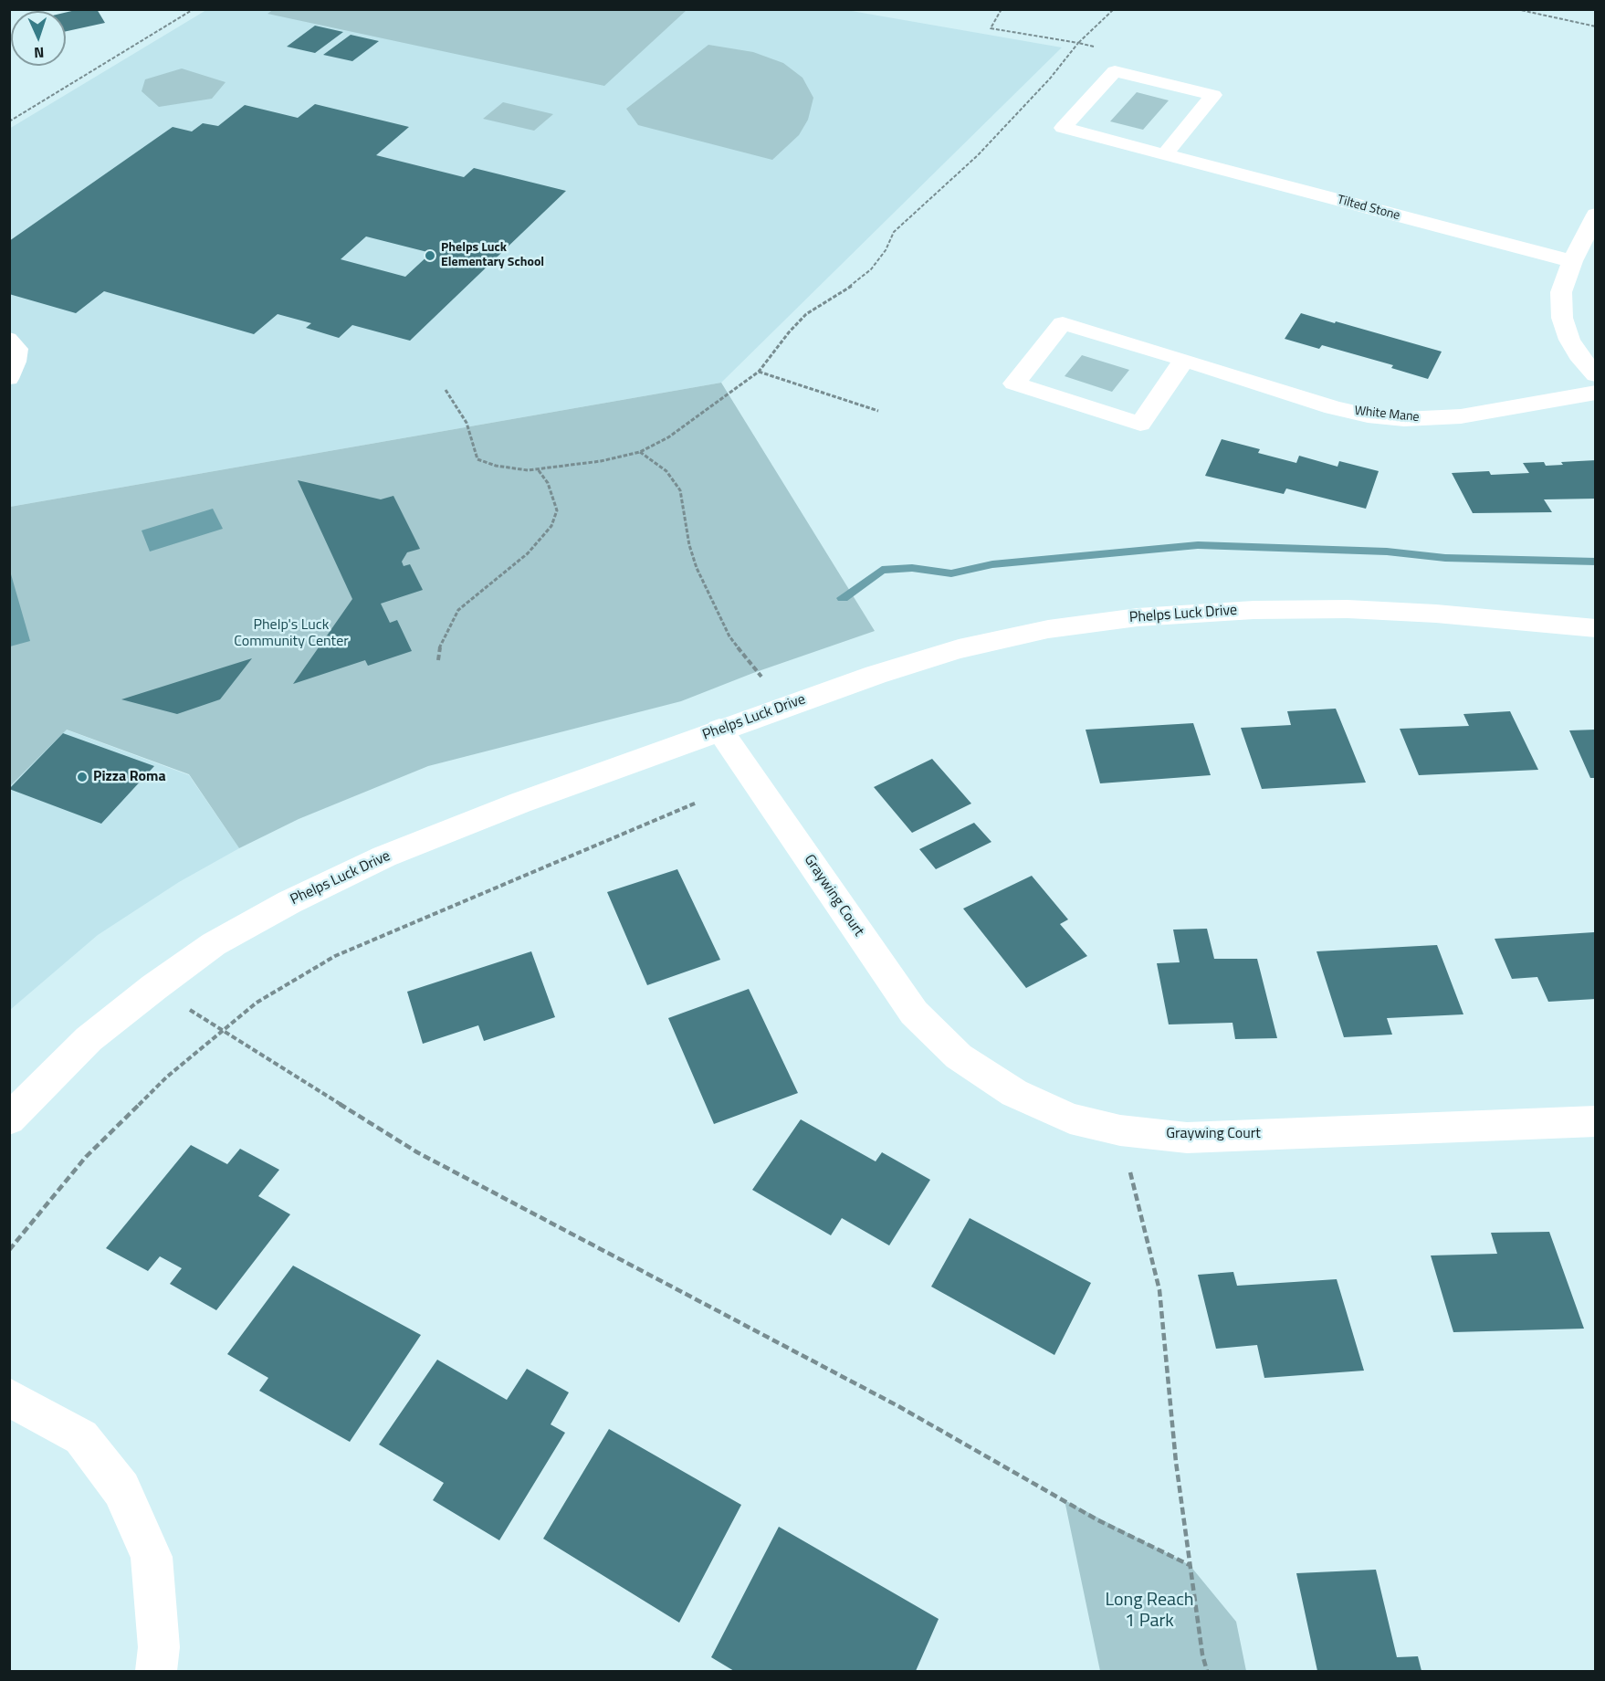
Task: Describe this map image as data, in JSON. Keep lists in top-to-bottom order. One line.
{"streets":{"street":["Tilted Stone","White Mane","Phelps Luck Drive","Graywing Court"]},"crossings":[["Phelps Luck Drive","Graywing Court"]],"parks":["Phelp's Luck Community Center","Long Reach 1 Park"],"places":["Phelps Luck Elementary School","Pizza Roma"],"north":"bottom"}
